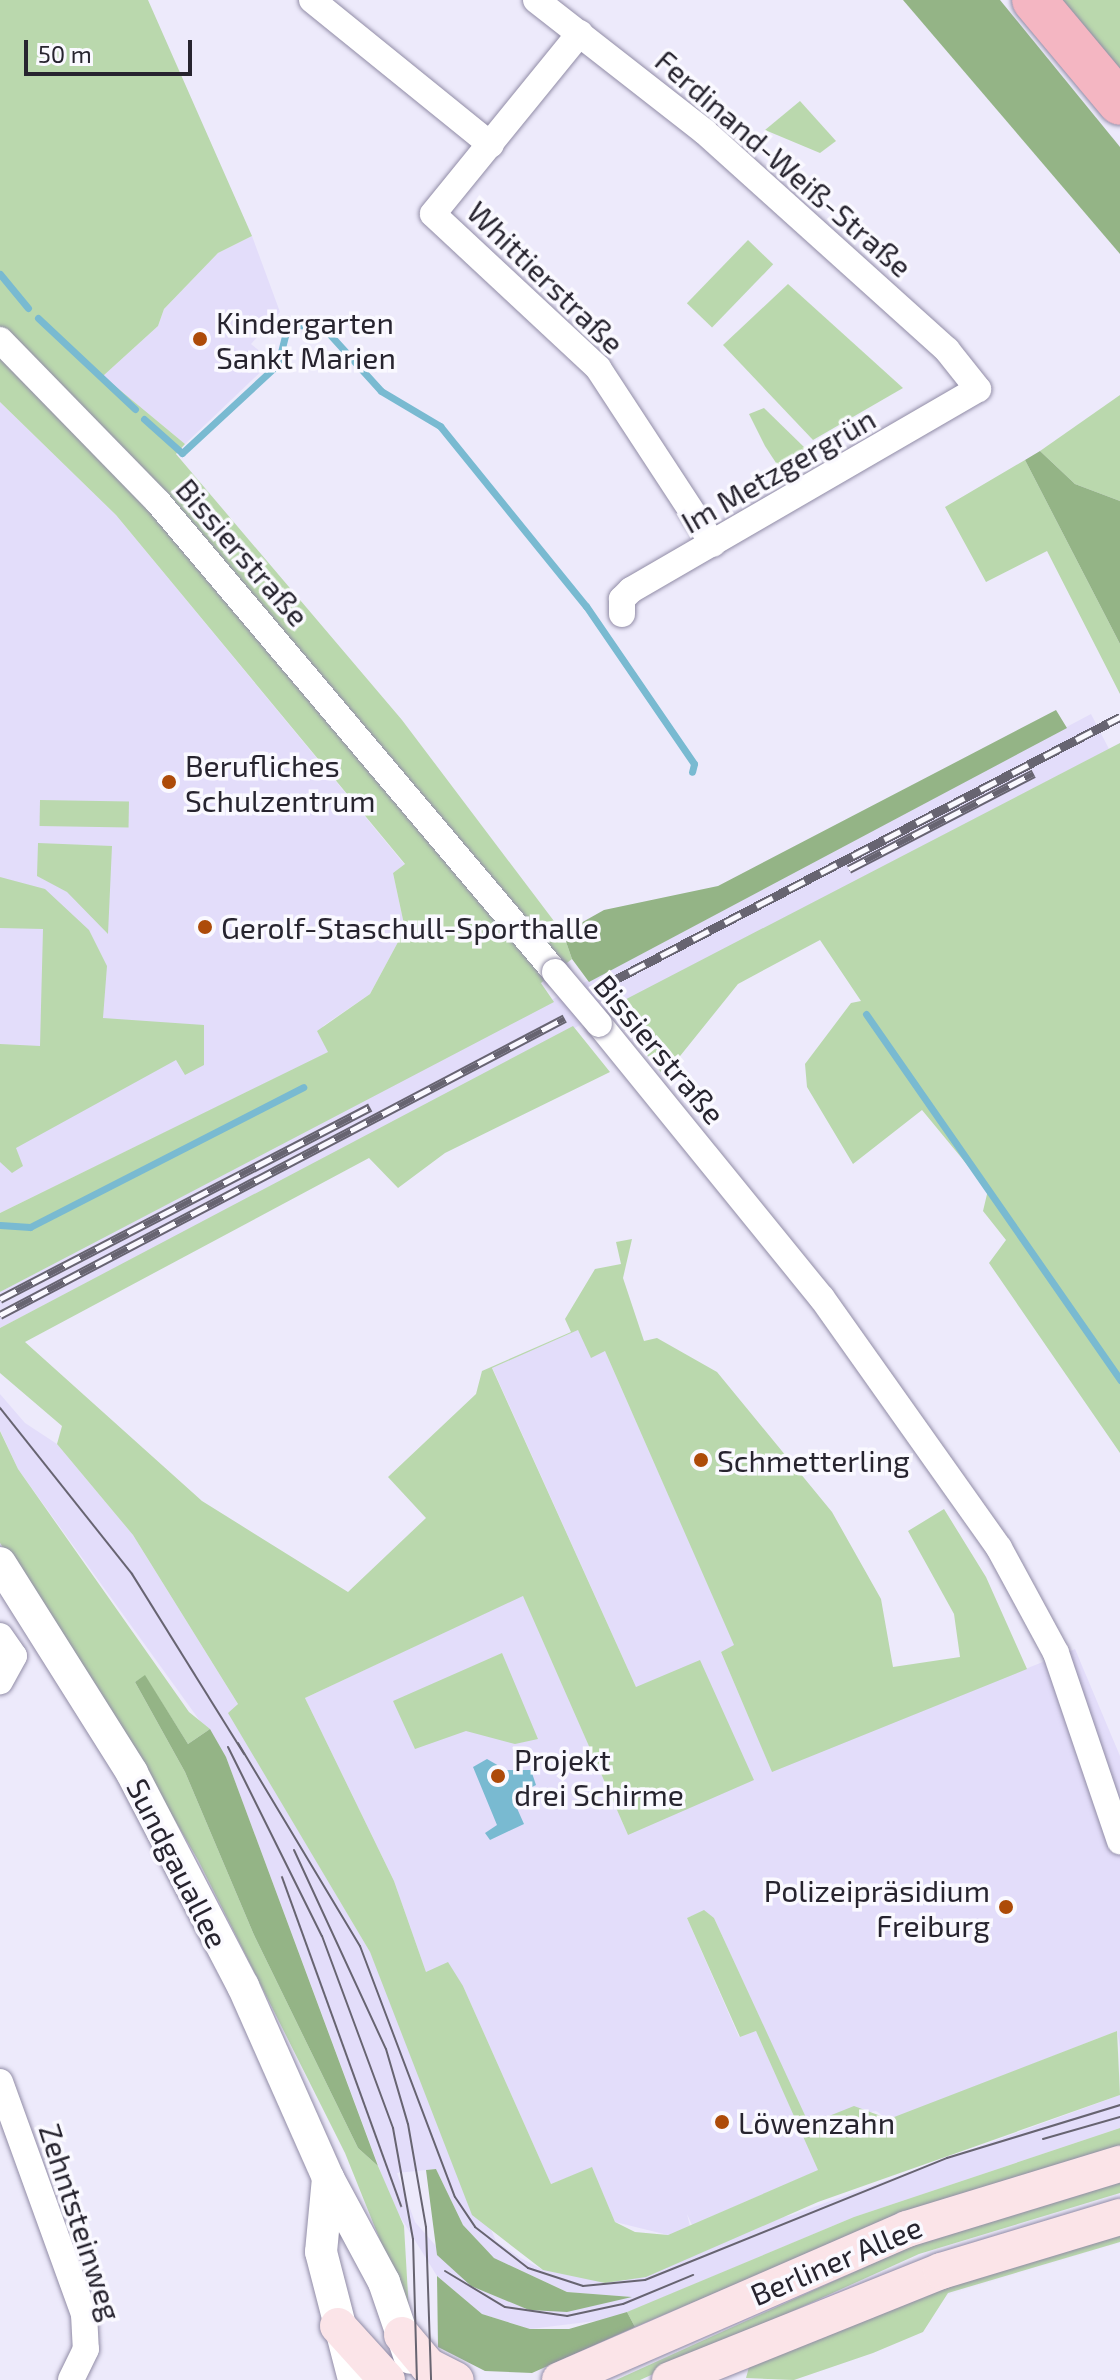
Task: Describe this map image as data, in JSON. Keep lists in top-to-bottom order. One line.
{"streets":{"main road":["Berliner Allee"],"street":["Ferdinand-Weiß-Straße","Whittierstraße","Im Metzgergrün","Bissierstraße","Sundgauallee","Zehntsteinweg"]},"crossings":[["Ferdinand-Weiß-Straße","Whittierstraße"],["Ferdinand-Weiß-Straße","Im Metzgergrün"],["Whittierstraße","Im Metzgergrün"]],"places":["Kindergarten Sankt Marien","Berufliches Schulzentrum","Gerolf-Staschull-Sporthalle","Schmetterling","Projekt drei Schirme","Polizeipräsidium Freiburg","Löwenzahn"],"scale_bar":"50 m"}
